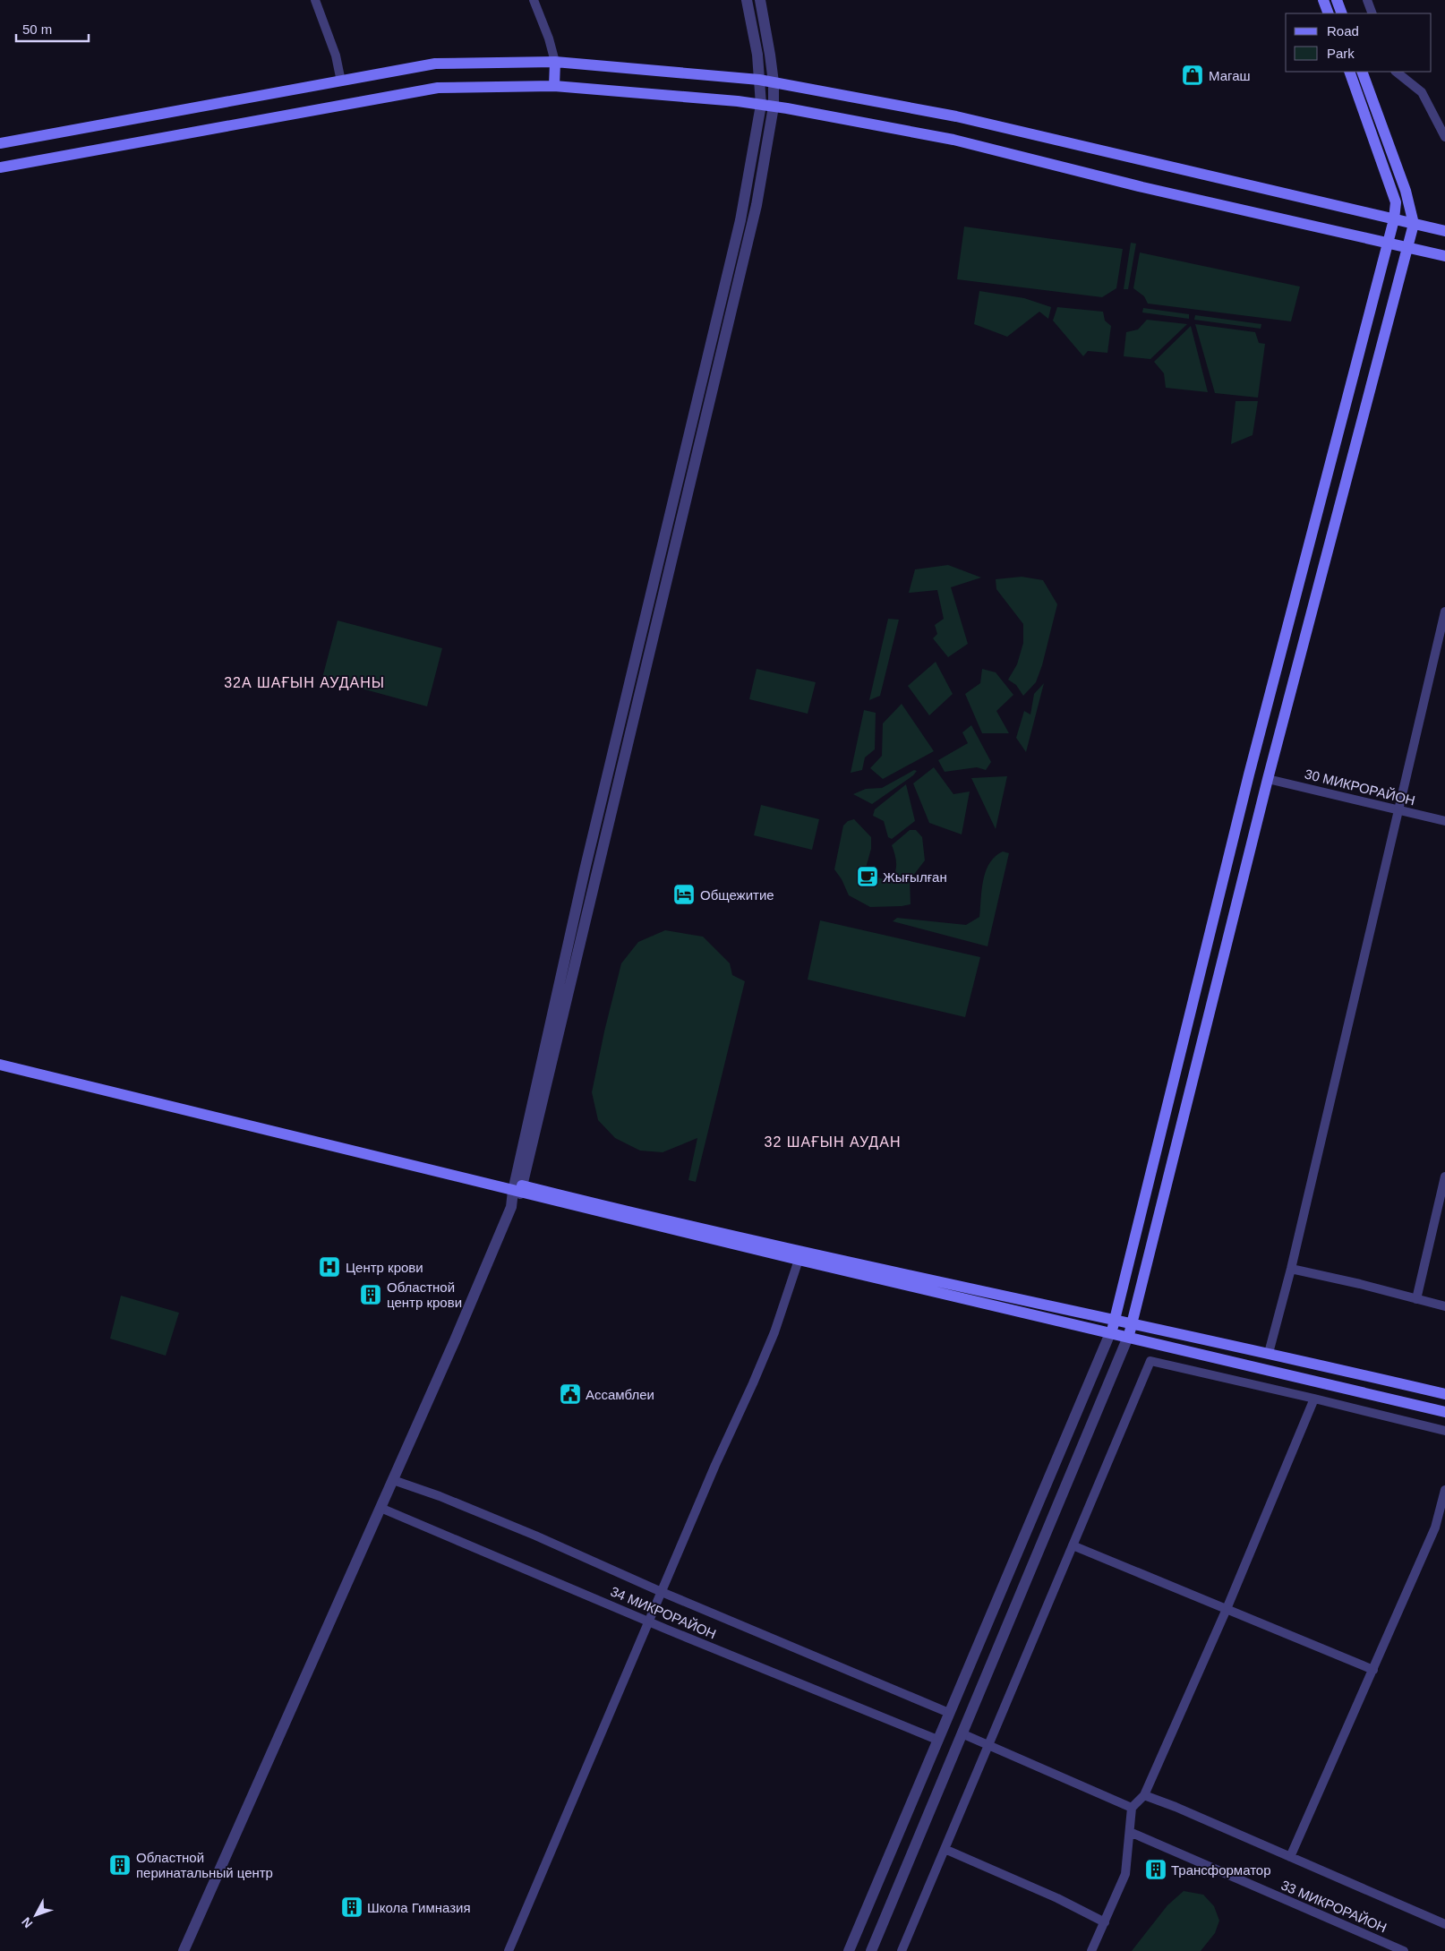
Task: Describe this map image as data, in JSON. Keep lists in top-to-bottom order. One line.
{"streets":{"street":["30 МИКРОРАЙОН","34 МИКРОРАЙОН","33 МИКРОРАЙОН"]},"districts":["32А ШАҒЫН АУДАНЫ","32 ШАҒЫН АУДАН"],"places":{"shop":["Магаш"],"cafe":["Жығылған"],"hotel":["Общежитие"],"hospital":["Центр крови"],"building":["Областной центр крови","Областной перинатальный центр","Трансформатор","Школа Гимназия"],"public building":["Ассамблеи"]},"legend":["Road","Park"],"scale_bar":"50 m","north":"bottom left"}
